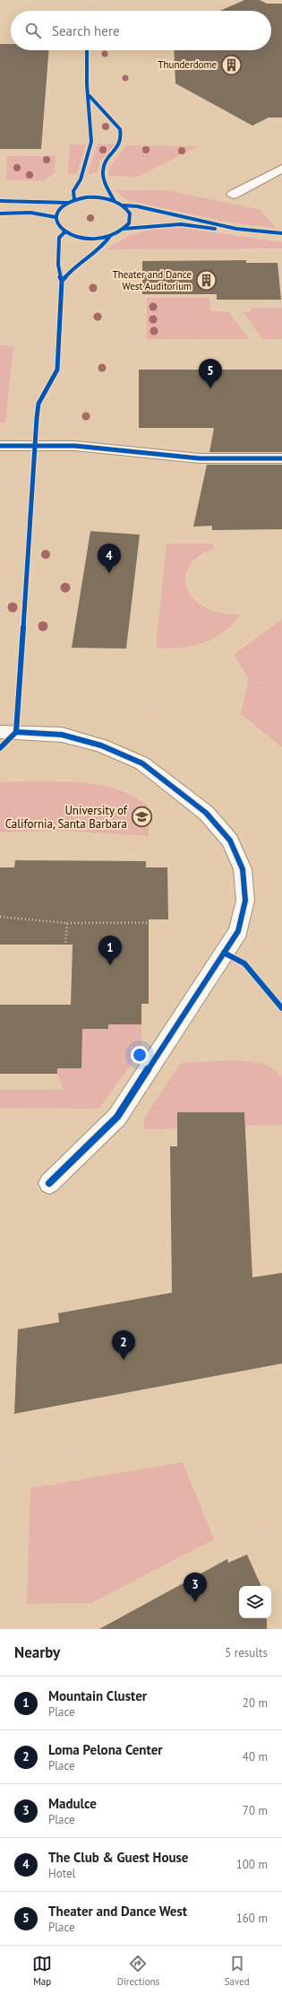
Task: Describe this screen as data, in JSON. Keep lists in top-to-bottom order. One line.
{"places":{"building":["Thunderdome","Theater and Dance West Auditorium"],"school or university":["University of California, Santa Barbara"]},"page":{"search":"Search here","pins":["5","4","1","2","3"],"heading":["Nearby","5 results"],"list":[{"mark":"1","name":"Mountain Cluster","note":"Place","value":"20 m"},{"mark":"2","name":"Loma Pelona Center","note":"Place","value":"40 m"},{"mark":"3","name":"Madulce","note":"Place","value":"70 m"},{"mark":"4","name":"The Club & Guest House","note":"Hotel","value":"100 m"},{"mark":"5","name":"Theater and Dance West","note":"Place","value":"160 m"}],"nav":["Map","Directions","Saved"]}}
